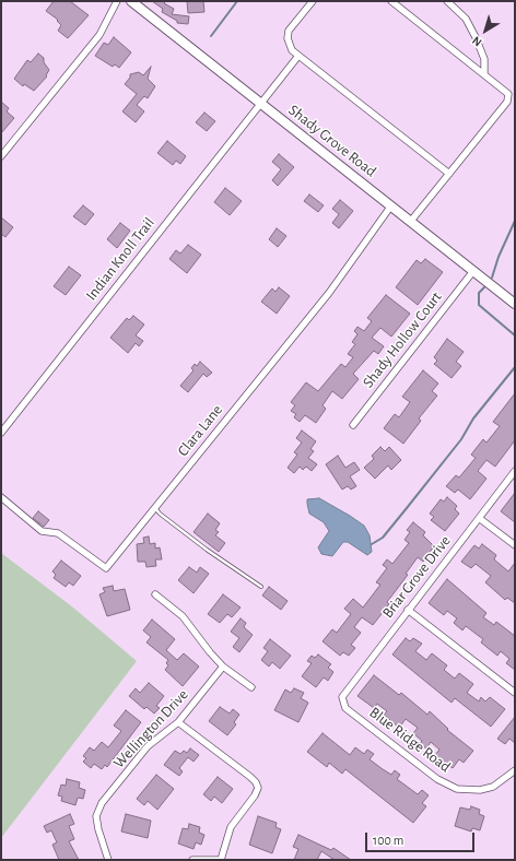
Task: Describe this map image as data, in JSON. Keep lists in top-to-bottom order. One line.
{"streets":{"street":["Shady Grove Road","Indian Knoll Trail","Shady Hollow Court","Clara Lane","Briar Grove Drive","Wellington Drive","Blue Ridge Road"]},"crossings":[["Shady Grove Road","Indian Knoll Trail"],["Shady Grove Road","Shady Hollow Court"],["Shady Grove Road","Clara Lane"],["Briar Grove Drive","Blue Ridge Road"]],"scale_bar":"100 m","north":"bottom left"}
